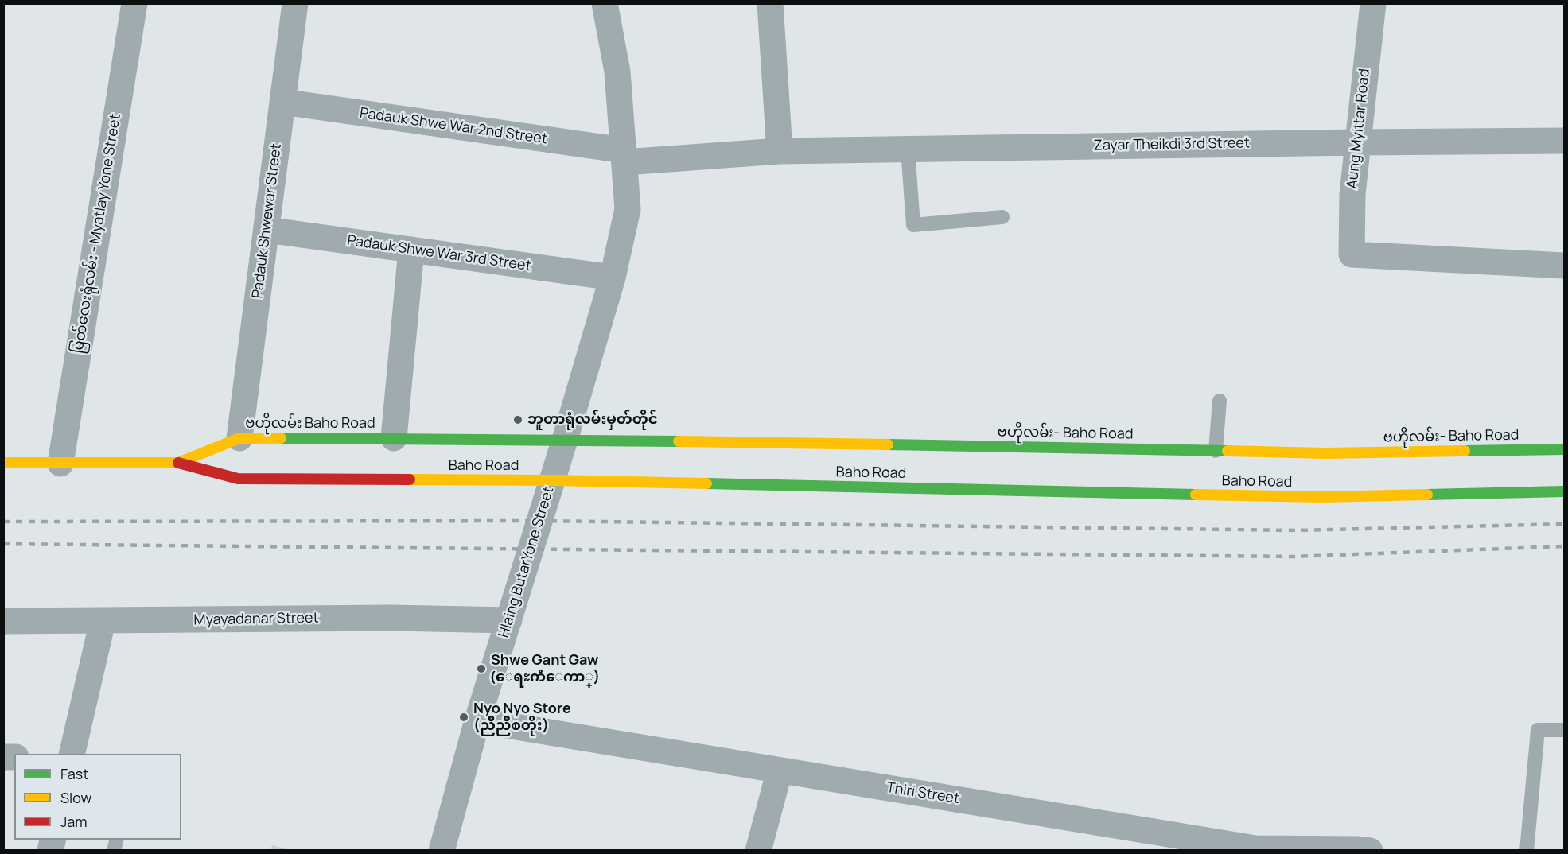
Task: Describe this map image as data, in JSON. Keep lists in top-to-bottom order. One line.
{"streets":{"main road":["ဗဟိုလမ်း Baho Road","ဗဟိုလမ်း- Baho Road","Baho Road"],"street":["Padauk Shwe War 2nd Street","Aung Myittar Road","Zayar Theikdi 3rd Street","Padauk Shwewar Street","မြတ်လေးရုံလမ်း - Myatlay Yone Street","Padauk Shwe War 3rd Street","Hlaing ButarYone Street","Myayadanar Street","Thiri Street"]},"crossings":[["Padauk Shwe War 2nd Street","Zayar Theikdi 3rd Street"],["Padauk Shwe War 2nd Street","Padauk Shwewar Street"],["Padauk Shwe War 2nd Street","Hlaing ButarYone Street"],["Aung Myittar Road","Zayar Theikdi 3rd Street"],["Padauk Shwewar Street","Padauk Shwe War 3rd Street"],["Padauk Shwewar Street","ဗဟိုလမ်း Baho Road"],["မြတ်လေးရုံလမ်း - Myatlay Yone Street","ဗဟိုလမ်း Baho Road"],["Padauk Shwe War 3rd Street","Hlaing ButarYone Street"],["ဗဟိုလမ်း Baho Road","ဗဟိုလမ်း- Baho Road"],["ဗဟိုလမ်း Baho Road","Baho Road"],["ဗဟိုလမ်း Baho Road","Hlaing ButarYone Street"],["ဗဟိုလမ်း- Baho Road","Hlaing ButarYone Street"],["Baho Road","Hlaing ButarYone Street"],["Hlaing ButarYone Street","Myayadanar Street"],["Hlaing ButarYone Street","Thiri Street"]],"places":["ဘူတာရုံလမ်းမှတ်တိုင်","Shwe Gant Gaw (ေရႊကံံေကာ္)","Nyo Nyo Store (ညိဳညိဳစတိုး)"],"legend":["Fast","Slow","Jam"]}
